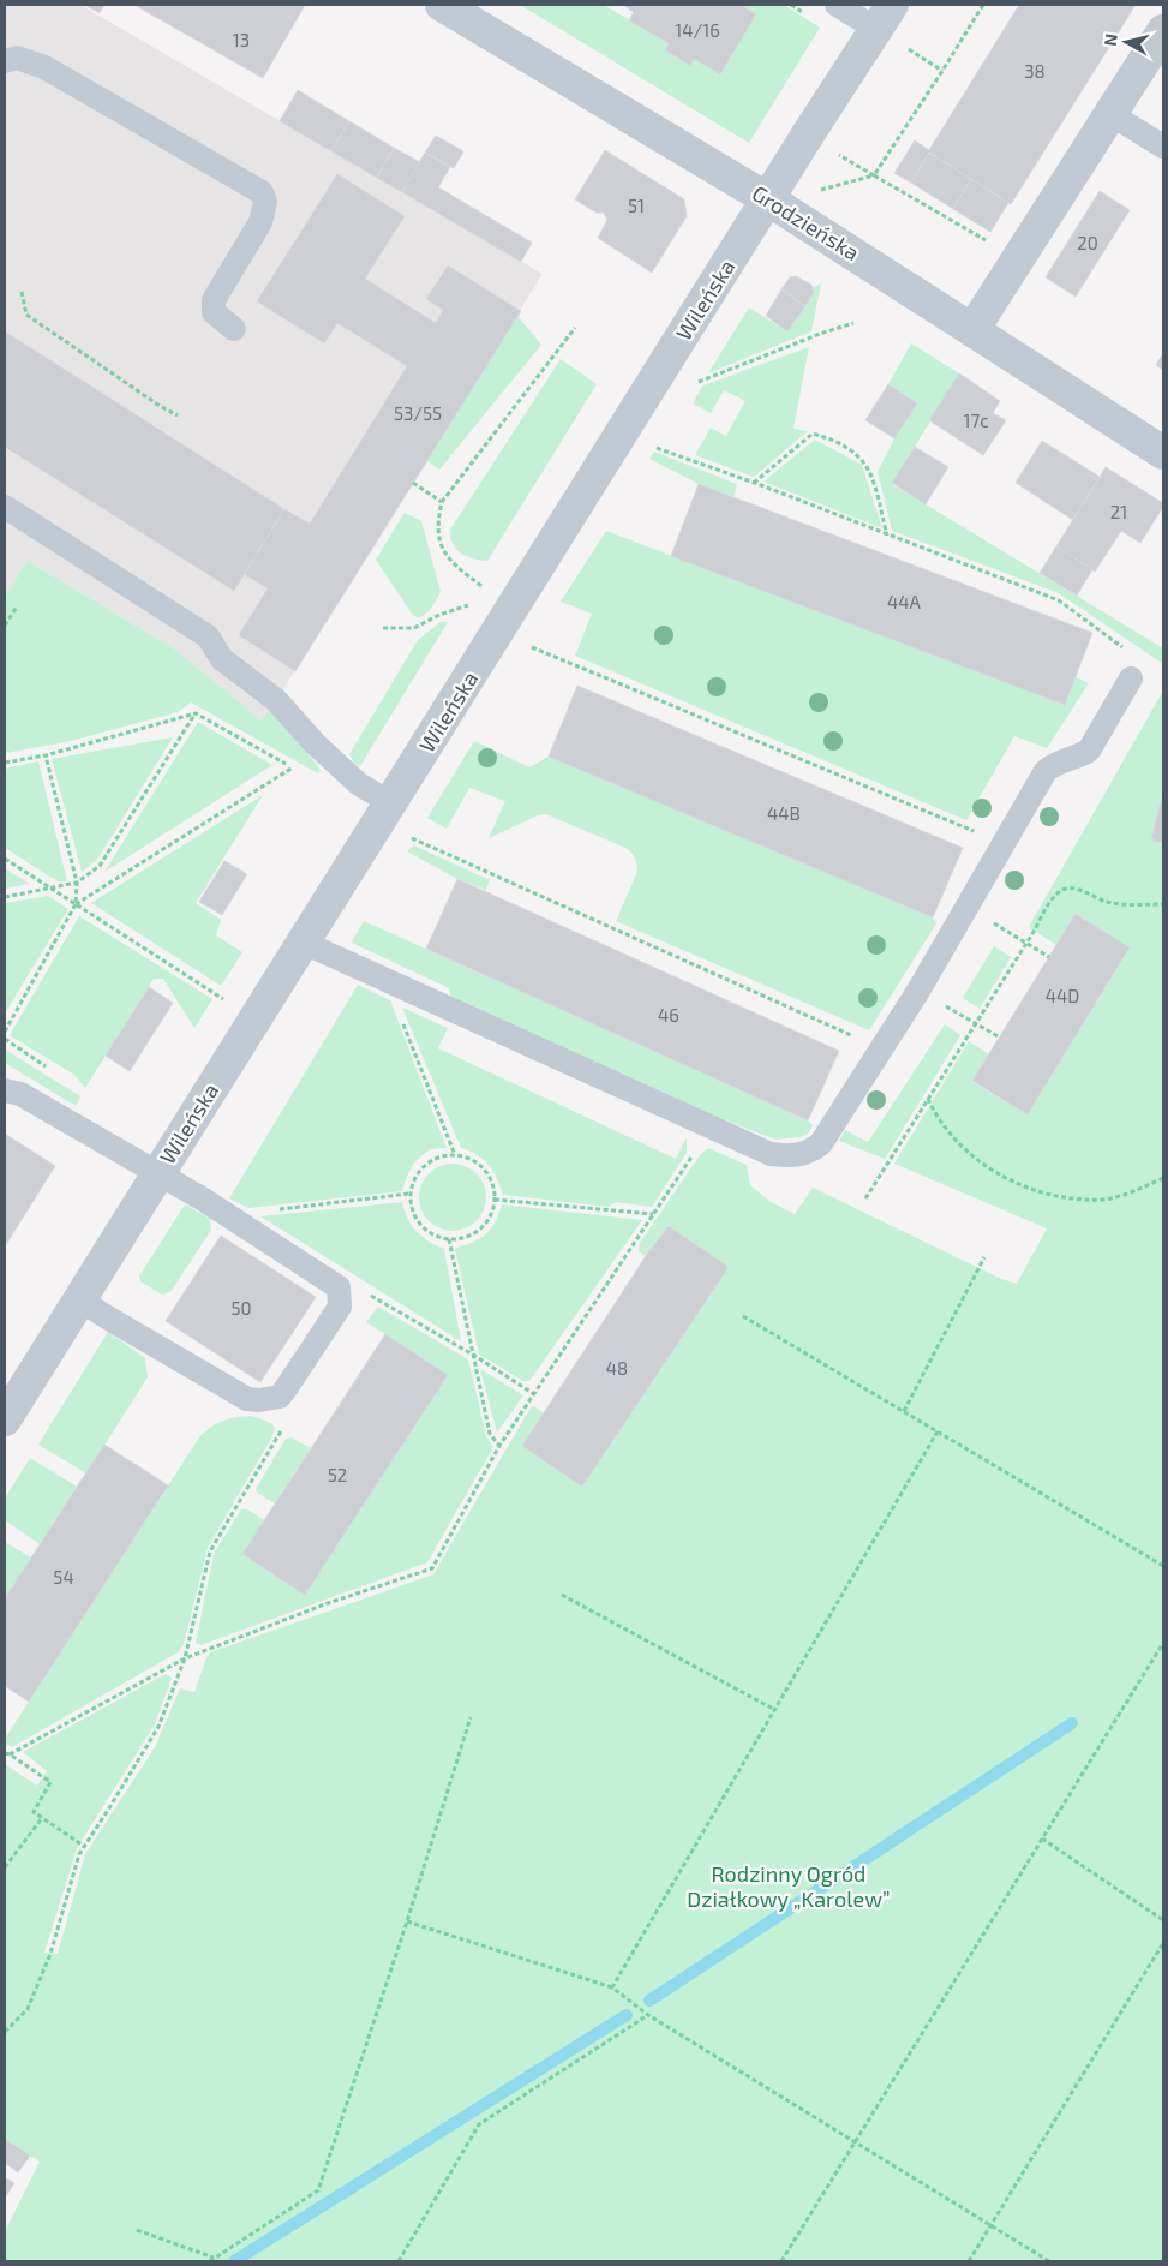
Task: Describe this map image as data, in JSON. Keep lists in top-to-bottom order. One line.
{"streets":{"street":["Grodzieńska","Wileńska"]},"crossings":[["Grodzieńska","Wileńska"]],"parks":["Rodzinny Ogród Działkowy „Karolew”"],"house_numbers":["14/16","13","38","51","20","53/55","17c","21","44A","44B","44D","46","50","48","52","54"],"north":"left"}
